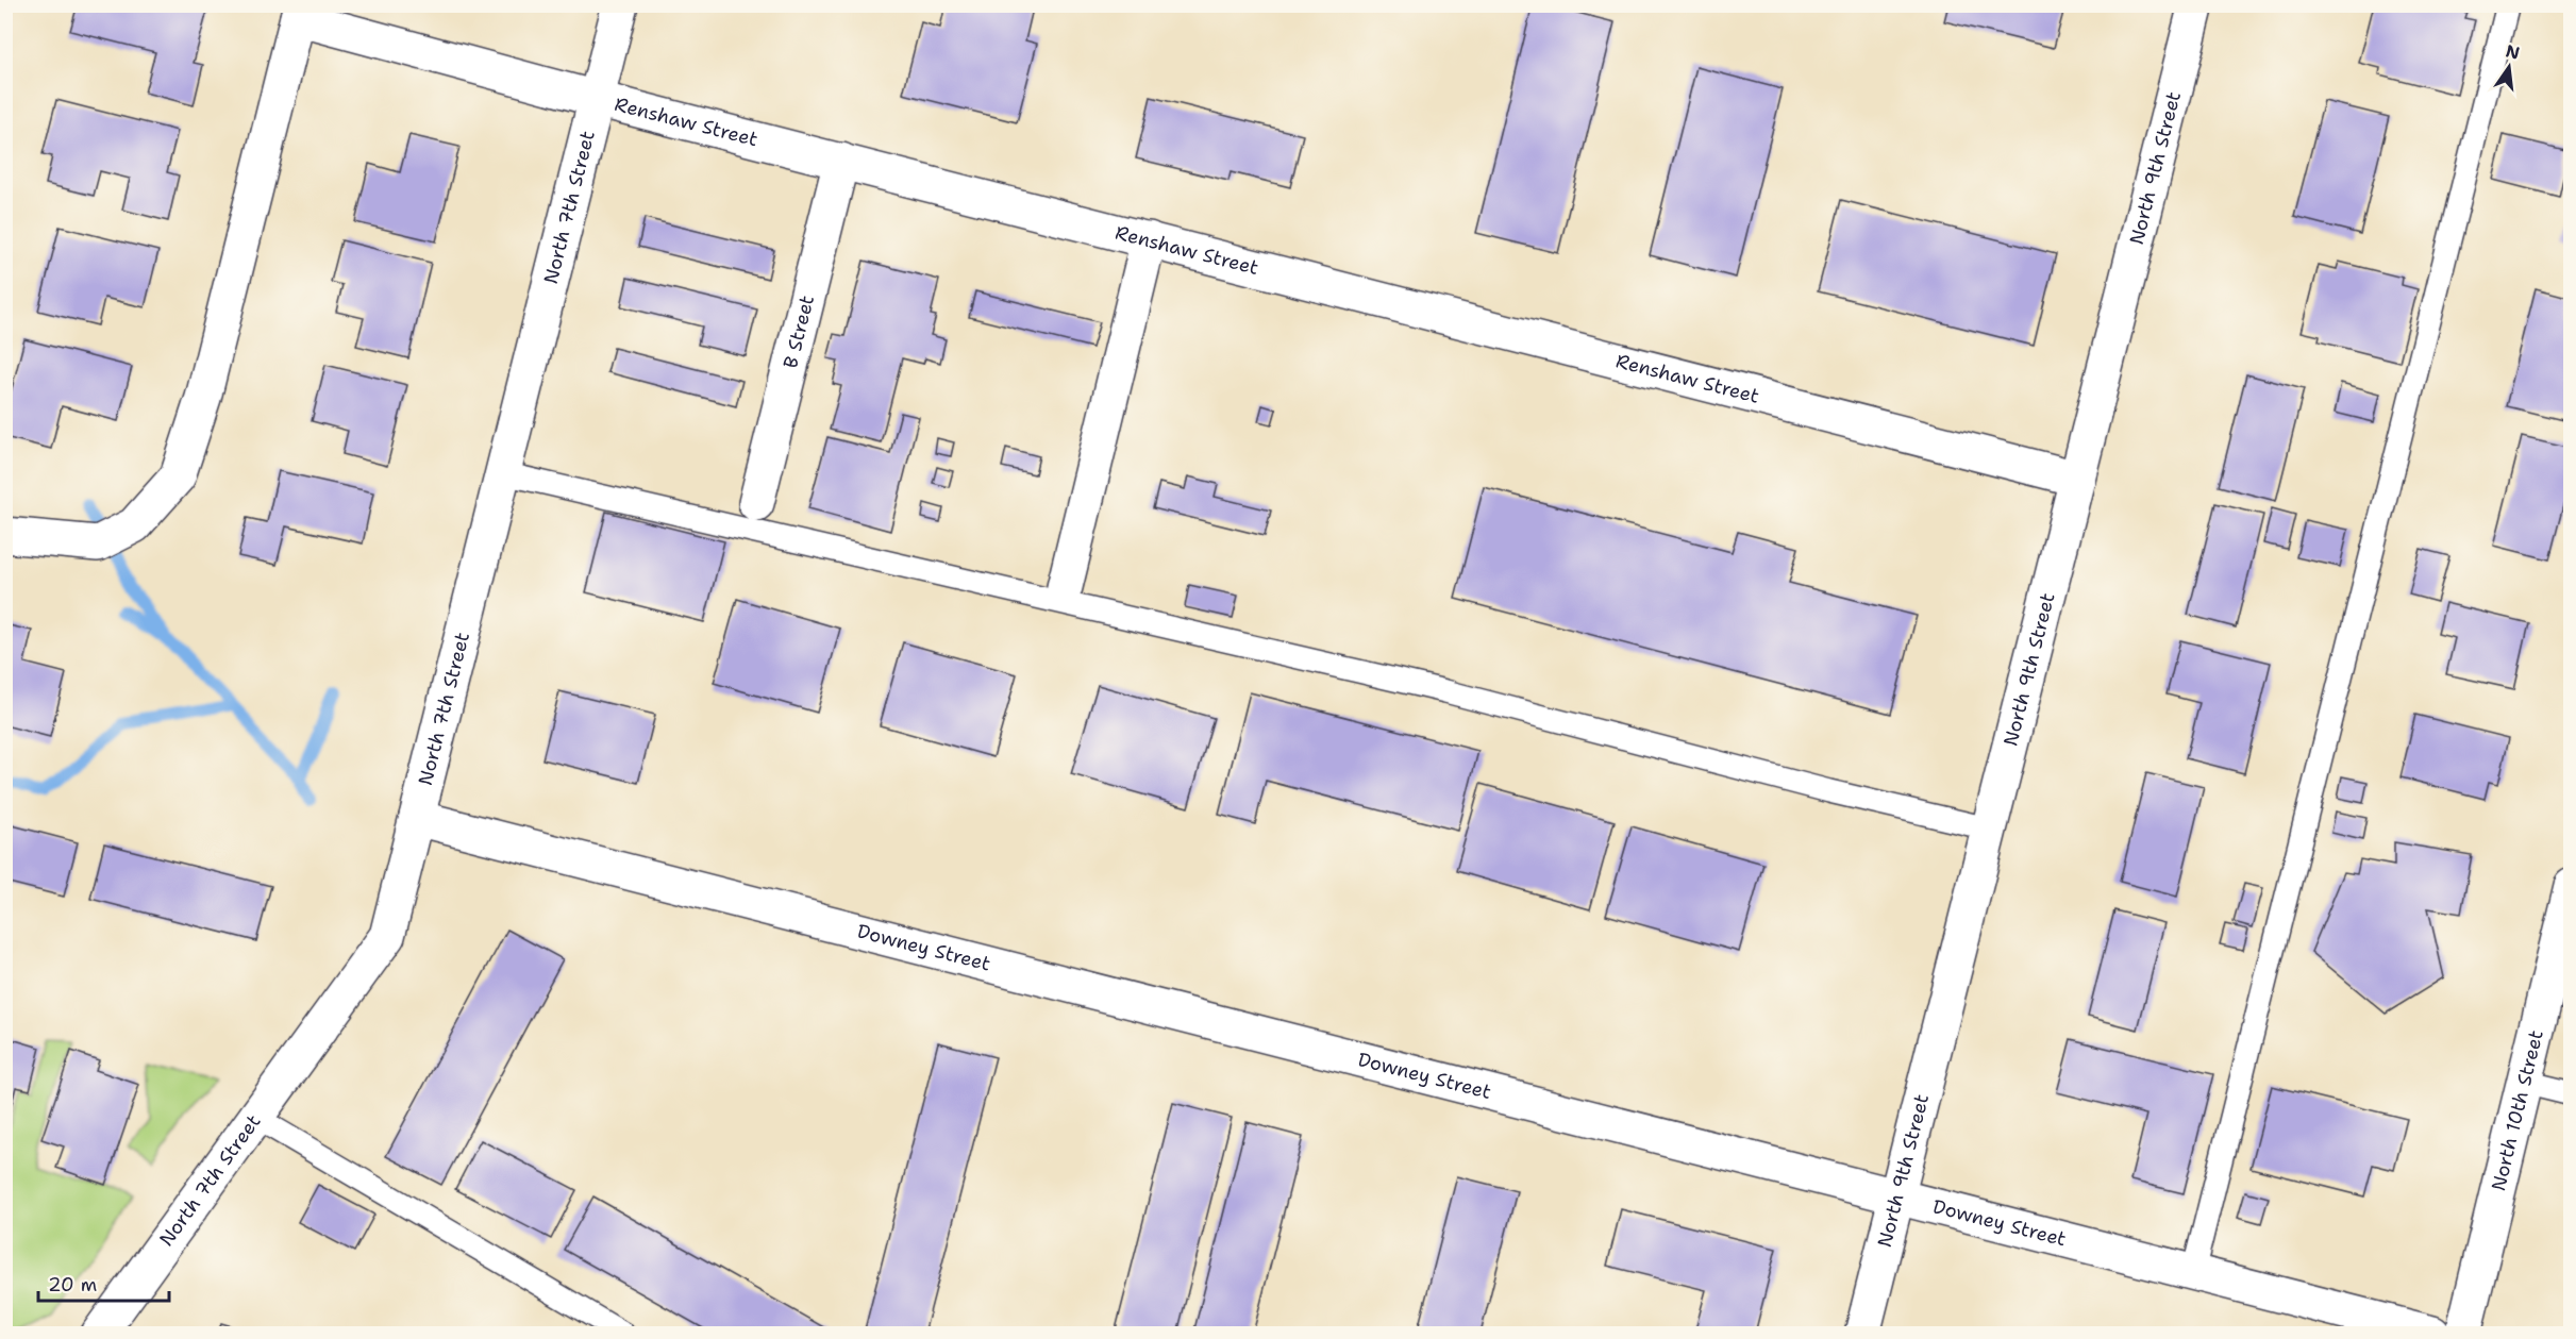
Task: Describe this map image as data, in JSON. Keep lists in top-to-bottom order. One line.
{"streets":{"street":["Renshaw Street","North 9th Street","North 7th Street","B Street","Downey Street","North 10th Street"]},"crossings":[["Renshaw Street","North 9th Street"],["Renshaw Street","North 7th Street"],["Renshaw Street","B Street"],["North 9th Street","Downey Street"],["North 7th Street","Downey Street"]],"scale_bar":"20 m","north":"top"}
